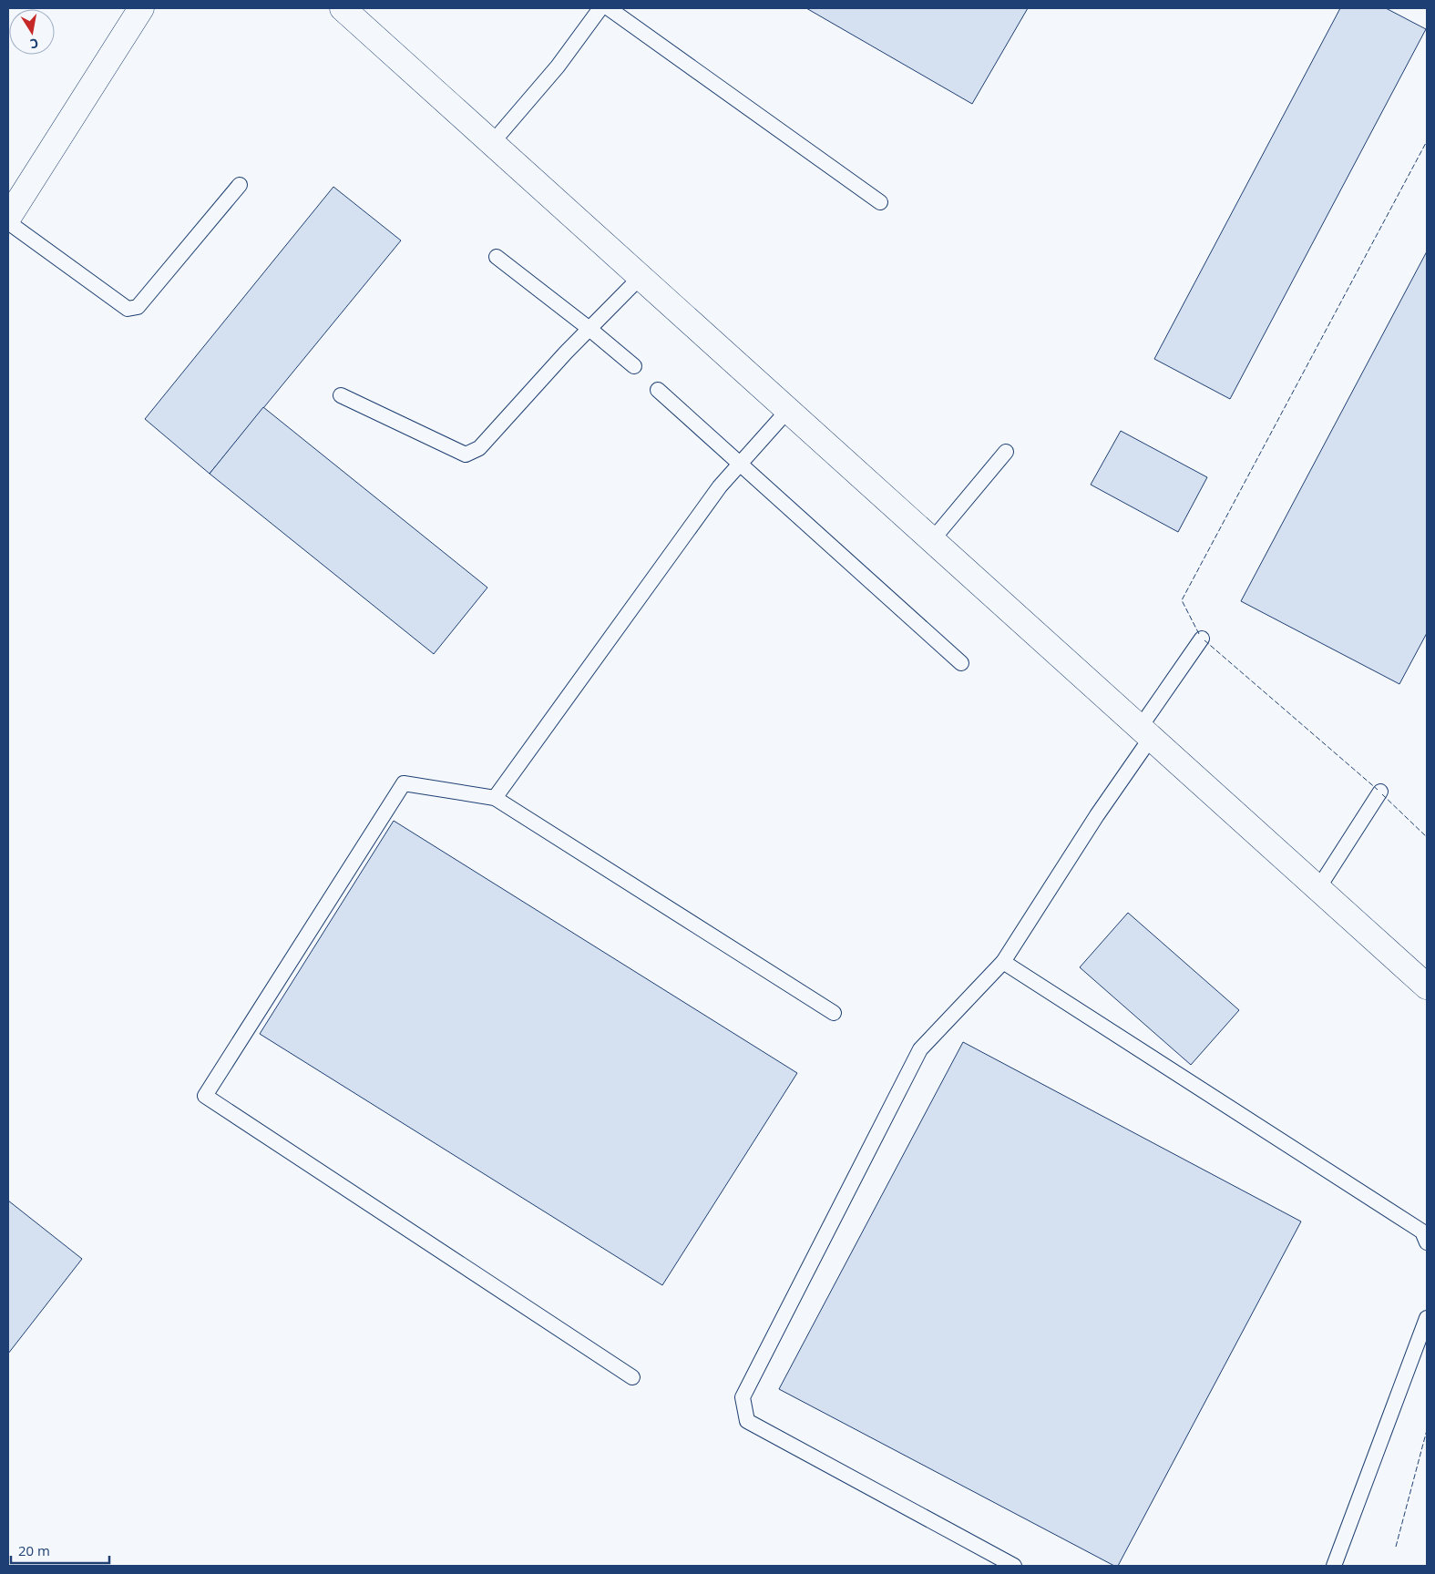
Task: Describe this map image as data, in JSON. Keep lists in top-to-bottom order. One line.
{"scale_bar":"20 m","north":"bottom"}
